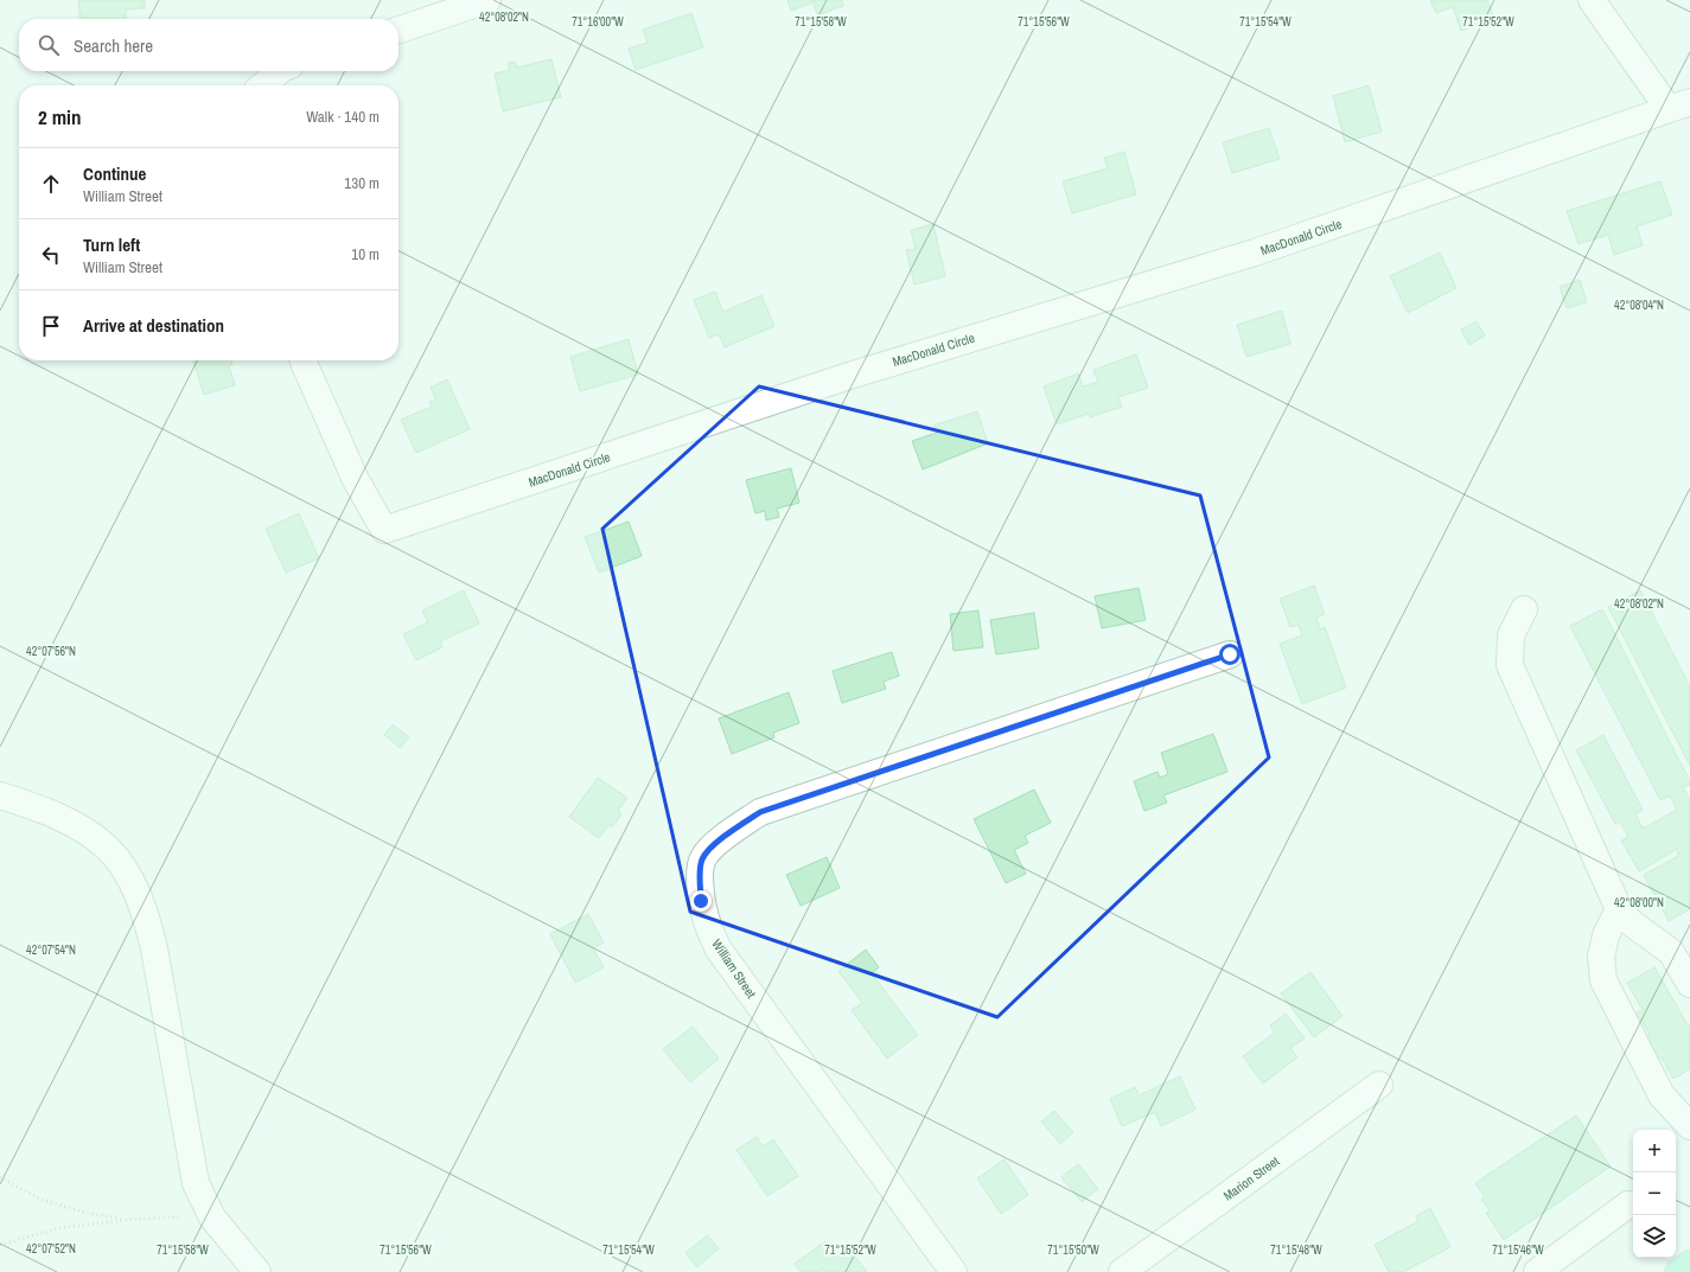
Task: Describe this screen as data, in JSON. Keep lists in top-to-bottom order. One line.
{"streets":{"street":["MacDonald Circle","William Street","Marion Street"]},"page":{"search":"Search here","heading":["2 min","Walk · 140 m"],"list":[["Continue","William Street","130 m"],["Turn left","William Street","10 m"],"Arrive at destination"],"map_buttons":["+","−"]},"coordinates":["42°08'02\"N","71°16'00\"W","71°15'58\"W","71°15'56\"W","71°15'54\"W","71°15'52\"W","42°08'04\"N","42°07'56\"N","42°08'00\"N","42°07'54\"N","42°07'52\"N","71°15'50\"W","71°15'48\"W","71°15'46\"W"]}
